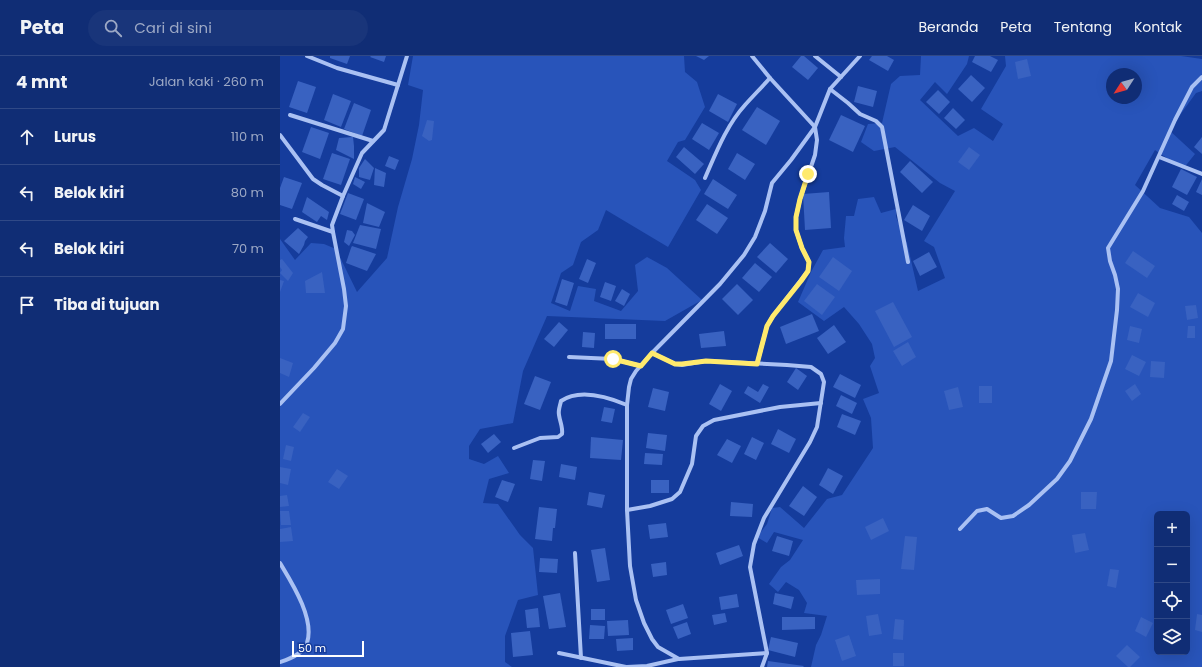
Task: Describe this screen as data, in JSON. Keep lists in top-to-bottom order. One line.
{"scale_bar":"50 m","north":"bottom left","page":{"header":"Peta","search":"Cari di sini","nav":["Beranda","Peta","Tentang","Kontak"],"heading":["4 mnt","Jalan kaki · 260 m"],"list":[["Lurus","110 m"],["Belok kiri","80 m"],["Belok kiri","70 m"],"Tiba di tujuan"],"map_buttons":["+","−"],"scale":"50 m"}}
